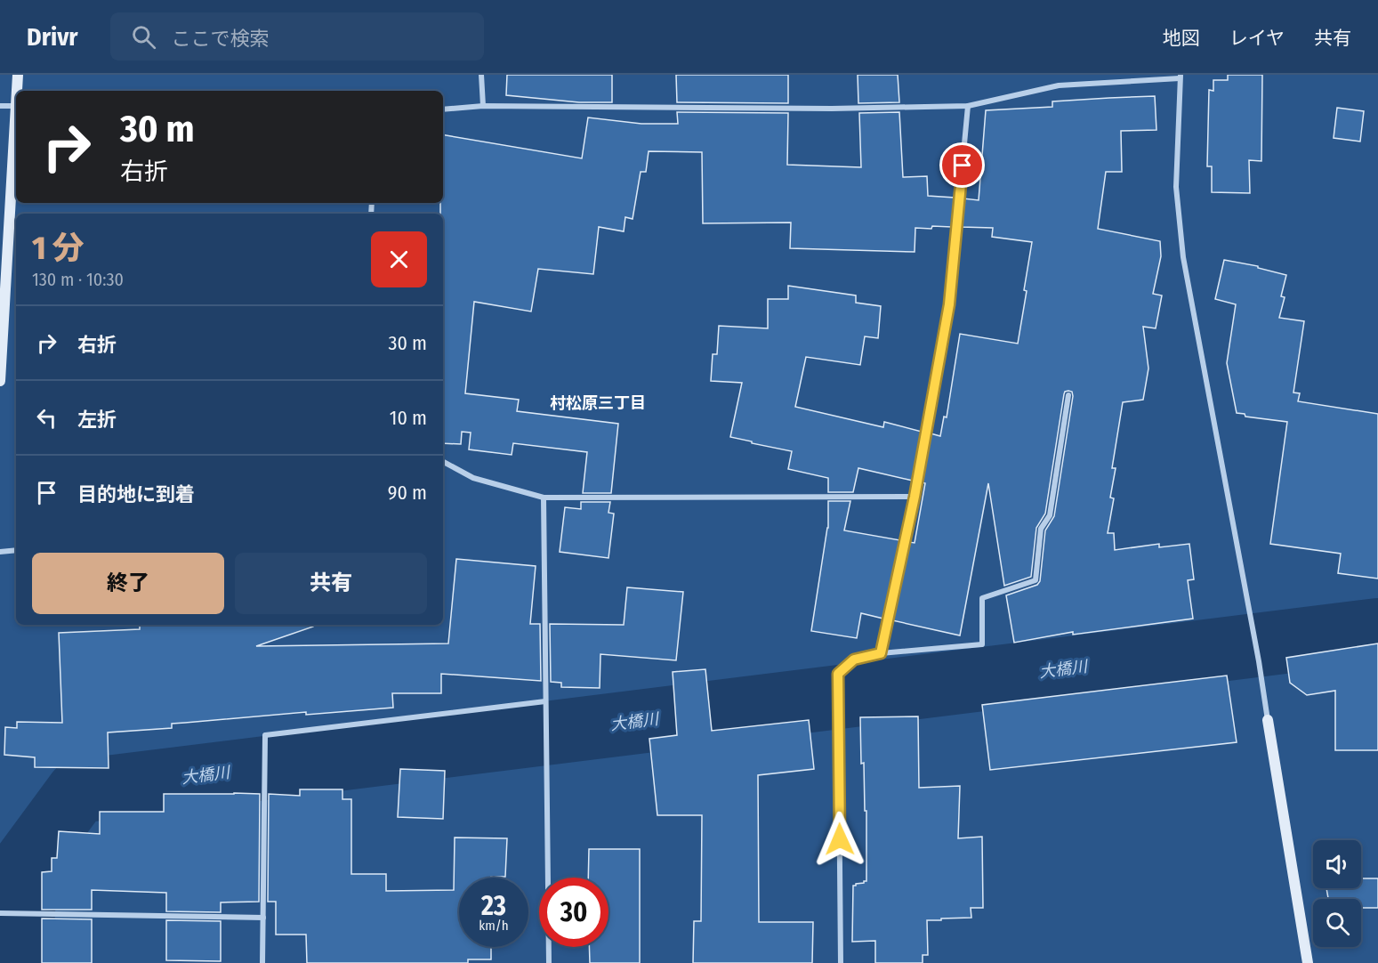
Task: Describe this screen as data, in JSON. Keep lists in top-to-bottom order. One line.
{"districts":["村松原三丁目"],"water":["大橋川"],"page":{"header":"Drivr","search":"ここで検索","nav":["地図","レイヤ","共有"],"turn":["30 m","右折"],"heading":["1 分","130 m · 10:30"],"list":[{"name":"右折","value":"30 m"},{"name":"左折","value":"10 m"},{"name":"目的地に到着","value":"90 m"}],"buttons":["終了","共有"],"speed":"23 km/h","limit":"30"}}
